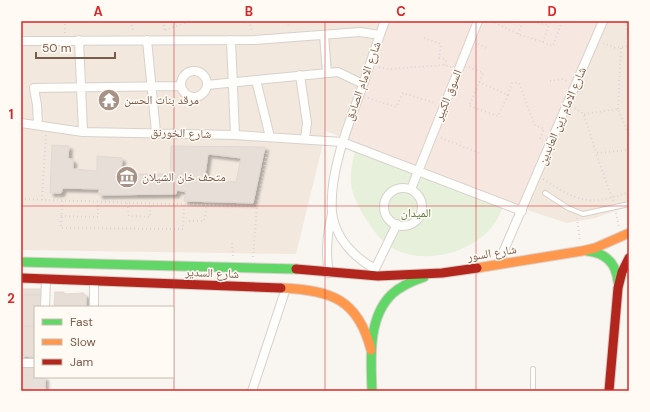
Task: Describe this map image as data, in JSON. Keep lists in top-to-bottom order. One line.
{"streets":{"main road":["شارع السور","شارع السدير"],"street":["شارع الامام الصادق","السوق الكبير","شارع الامام زين العابدين","شارع الخورنق"]},"crossings":[["شارع الامام الصادق","شارع الخورنق"],["شارع الامام الصادق","شارع السدير"],["السوق الكبير","شارع الخورنق"],["شارع الامام زين العابدين","شارع الخورنق"],["شارع الامام زين العابدين","شارع السور"],["شارع السور","شارع السدير"]],"parks":["الميدان"],"places":{"temple":["مرقد بنات الحسن"],"museum":["متحف خان الشيلان"]},"legend":["Fast","Slow","Jam"],"scale_bar":"50 m","grid":{"columns":["A","B","C","D"],"rows":["1","2"]}}
